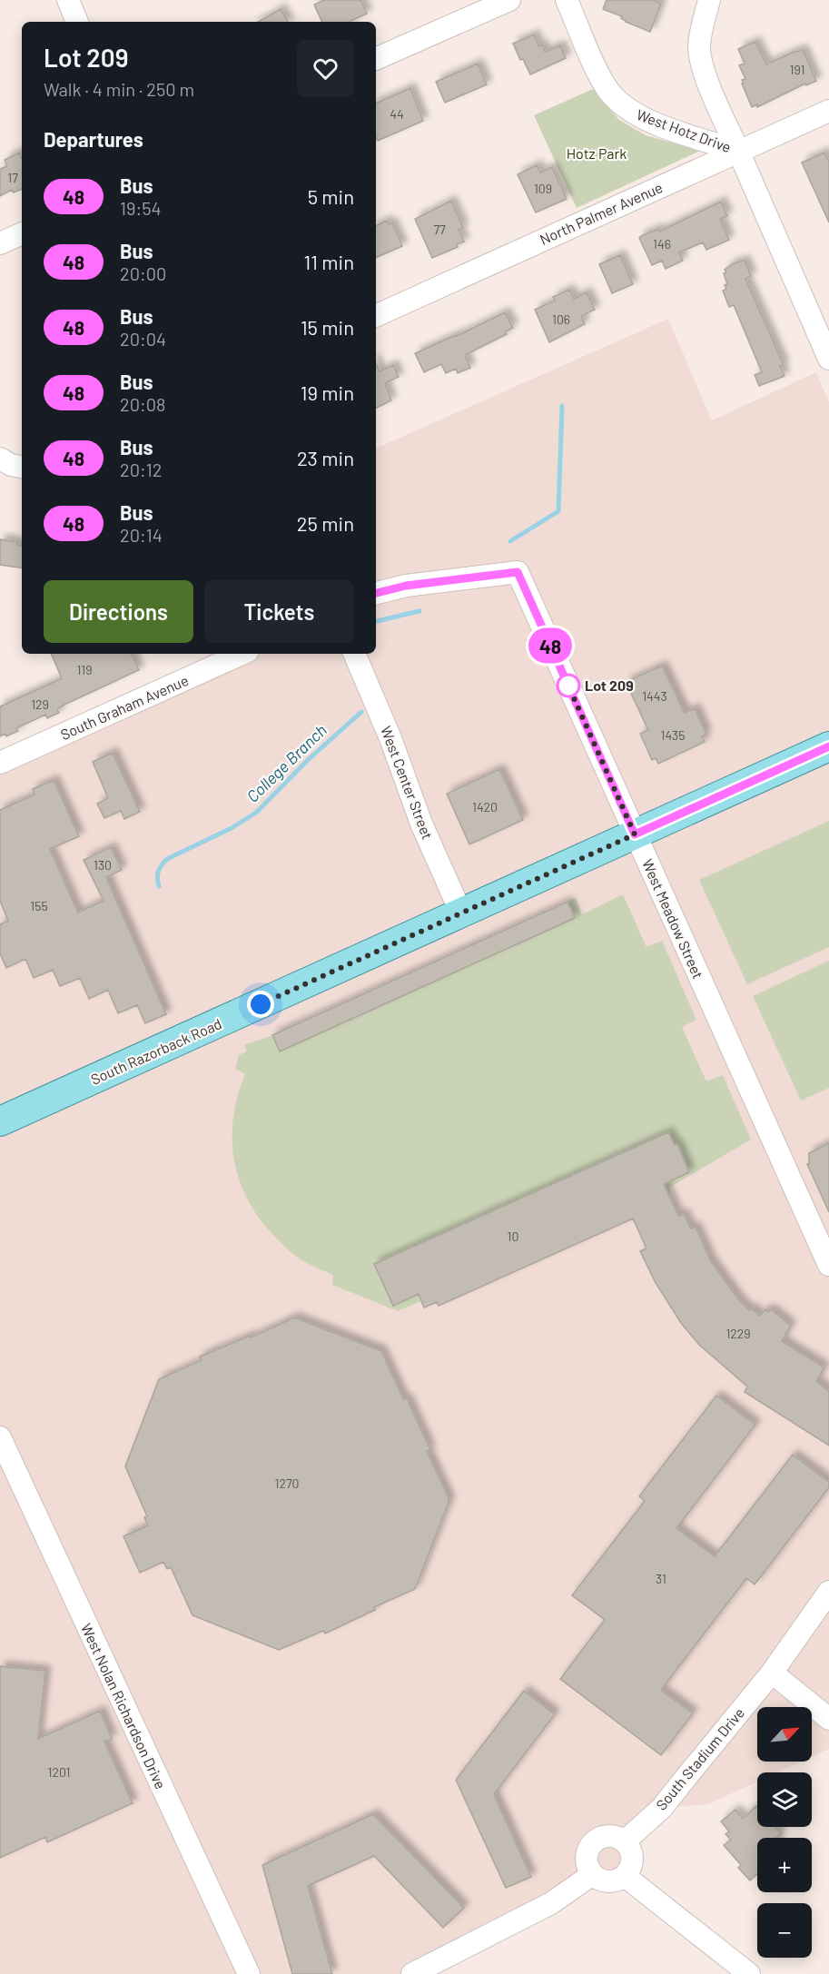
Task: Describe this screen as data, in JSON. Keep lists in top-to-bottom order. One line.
{"streets":{"main road":["South Razorback Road"],"street":["West Hotz Drive","North Palmer Avenue","South Graham Avenue","West Center Street","West Meadow Street","West Nolan Richardson Drive","South Stadium Drive"]},"crossings":[["West Hotz Drive","North Palmer Avenue"],["West Center Street","South Razorback Road"],["West Meadow Street","South Razorback Road"]],"water":["College Branch"],"parks":["Hotz Park"],"places":["Lot 209"],"lines":["bus line 48"],"house_numbers":["191","44","17","109","77","146","106","119","1443","129","1435","1420","130","155","10","1229","1270","31","1201"],"north":"top right","page":{"on_map":"48","heading":[["Lot 209","Walk · 4 min · 250 m"],"Departures"],"list":[{"mark":"48","name":"Bus","note":"19:54","value":"5 min"},{"mark":"48","name":"Bus","note":"20:00","value":"11 min"},{"mark":"48","name":"Bus","note":"20:04","value":"15 min"},{"mark":"48","name":"Bus","note":"20:08","value":"19 min"},{"mark":"48","name":"Bus","note":"20:12","value":"23 min"},{"mark":"48","name":"Bus","note":"20:14","value":"25 min"}],"buttons":["Directions","Tickets"],"map_buttons":["+","−"]}}
